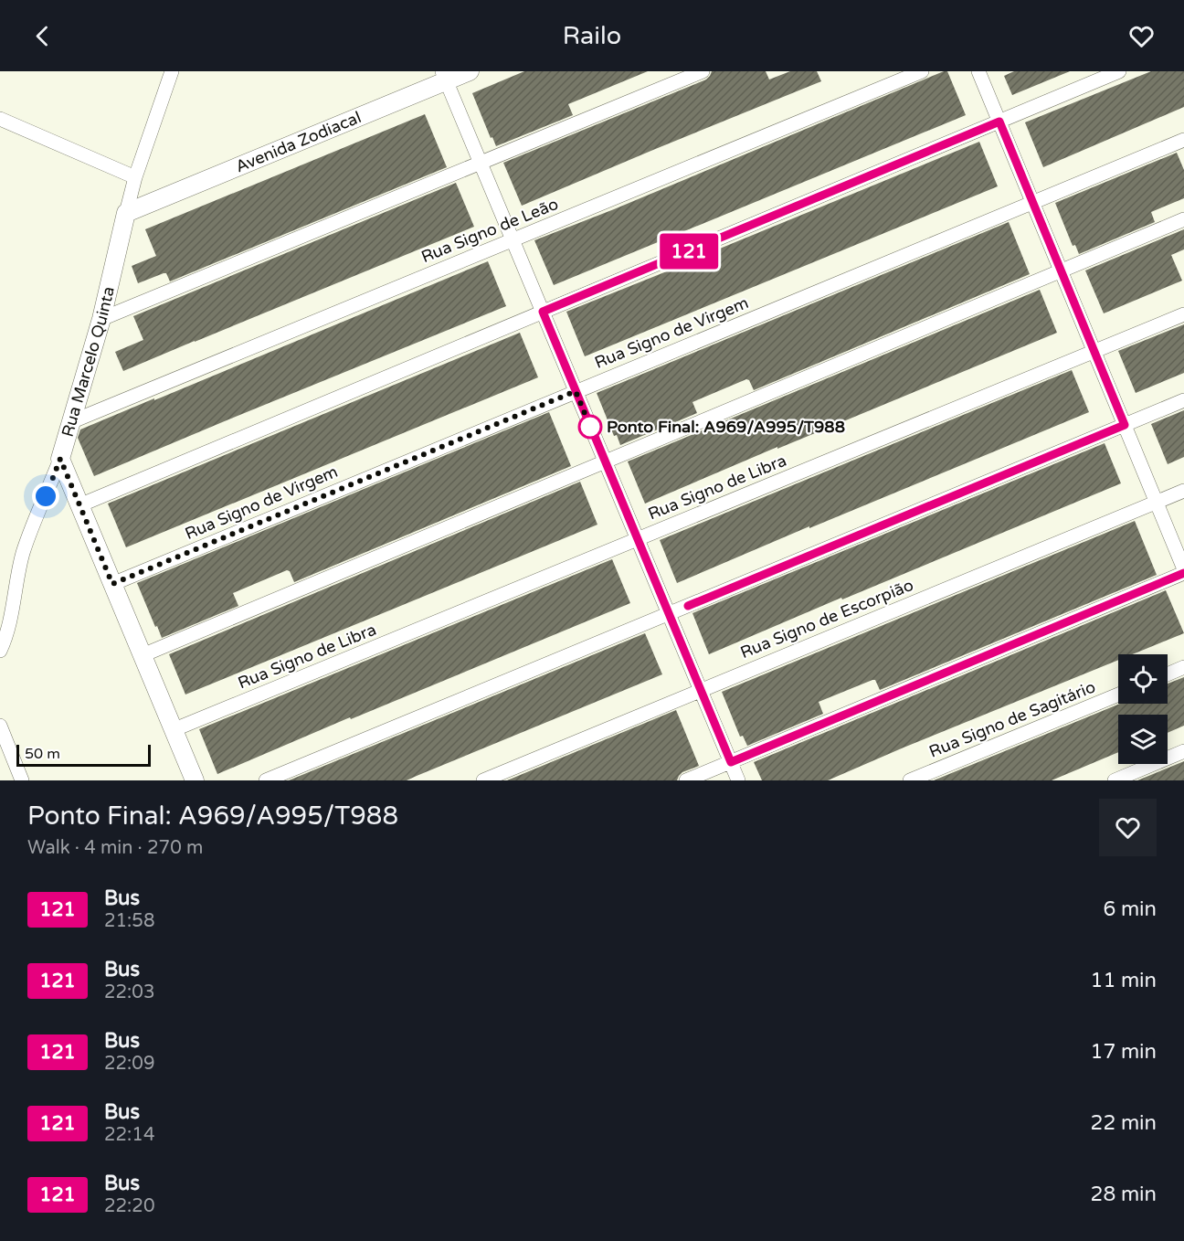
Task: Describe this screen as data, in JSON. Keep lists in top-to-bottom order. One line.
{"streets":{"street":["Avenida Zodiacal","Rua Signo de Leão","Rua Signo de Virgem","Rua Marcelo Quinta","Rua Signo de Libra","Rua Signo de Escorpião","Rua Signo de Sagitário"]},"crossings":[["Avenida Zodiacal","Rua Marcelo Quinta"],["Rua Signo de Leão","Rua Marcelo Quinta"]],"places":["Ponto Final: A969/A995/T988"],"lines":["bus line 121"],"scale_bar":"50 m","page":{"header":"Railo","on_map":"121","scale":"50 m","heading":["Ponto Final: A969/A995/T988","Walk · 4 min · 270 m"],"list":[{"mark":"121","name":"Bus","note":"21:58","value":"6 min"},{"mark":"121","name":"Bus","note":"22:03","value":"11 min"},{"mark":"121","name":"Bus","note":"22:09","value":"17 min"},{"mark":"121","name":"Bus","note":"22:14","value":"22 min"},{"mark":"121","name":"Bus","note":"22:20","value":"28 min"}]}}
